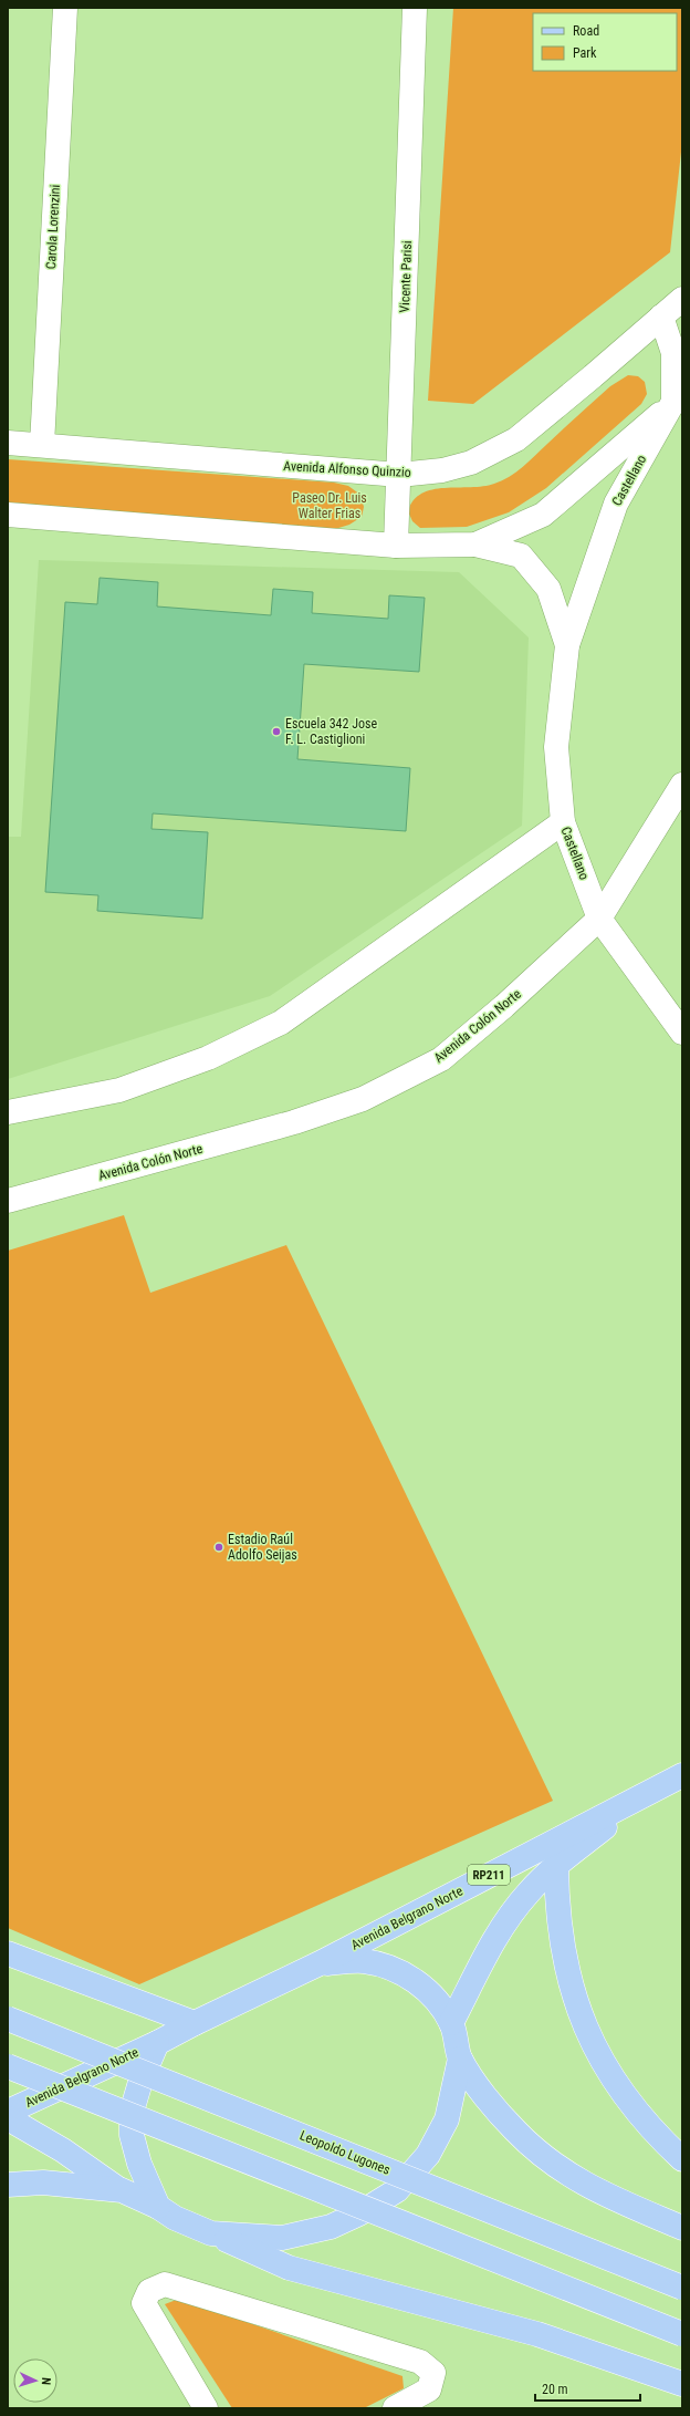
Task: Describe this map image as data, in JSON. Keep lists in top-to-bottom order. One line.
{"streets":{"main road":["RP211","Avenida Belgrano Norte","Leopoldo Lugones"],"street":["Carola Lorenzini","Vicente Parisi","Avenida Alfonso Quinzio","Castellano","Avenida Colón Norte"]},"crossings":[["Carola Lorenzini","Avenida Alfonso Quinzio"],["Vicente Parisi","Avenida Alfonso Quinzio"],["Castellano","Avenida Colón Norte"]],"parks":["Paseo Dr. Luis Walter Frias"],"places":["Escuela 342 Jose F. L. Castiglioni","Estadio Raúl Adolfo Seijas"],"legend":["Road","Park"],"scale_bar":"20 m","north":"right"}
